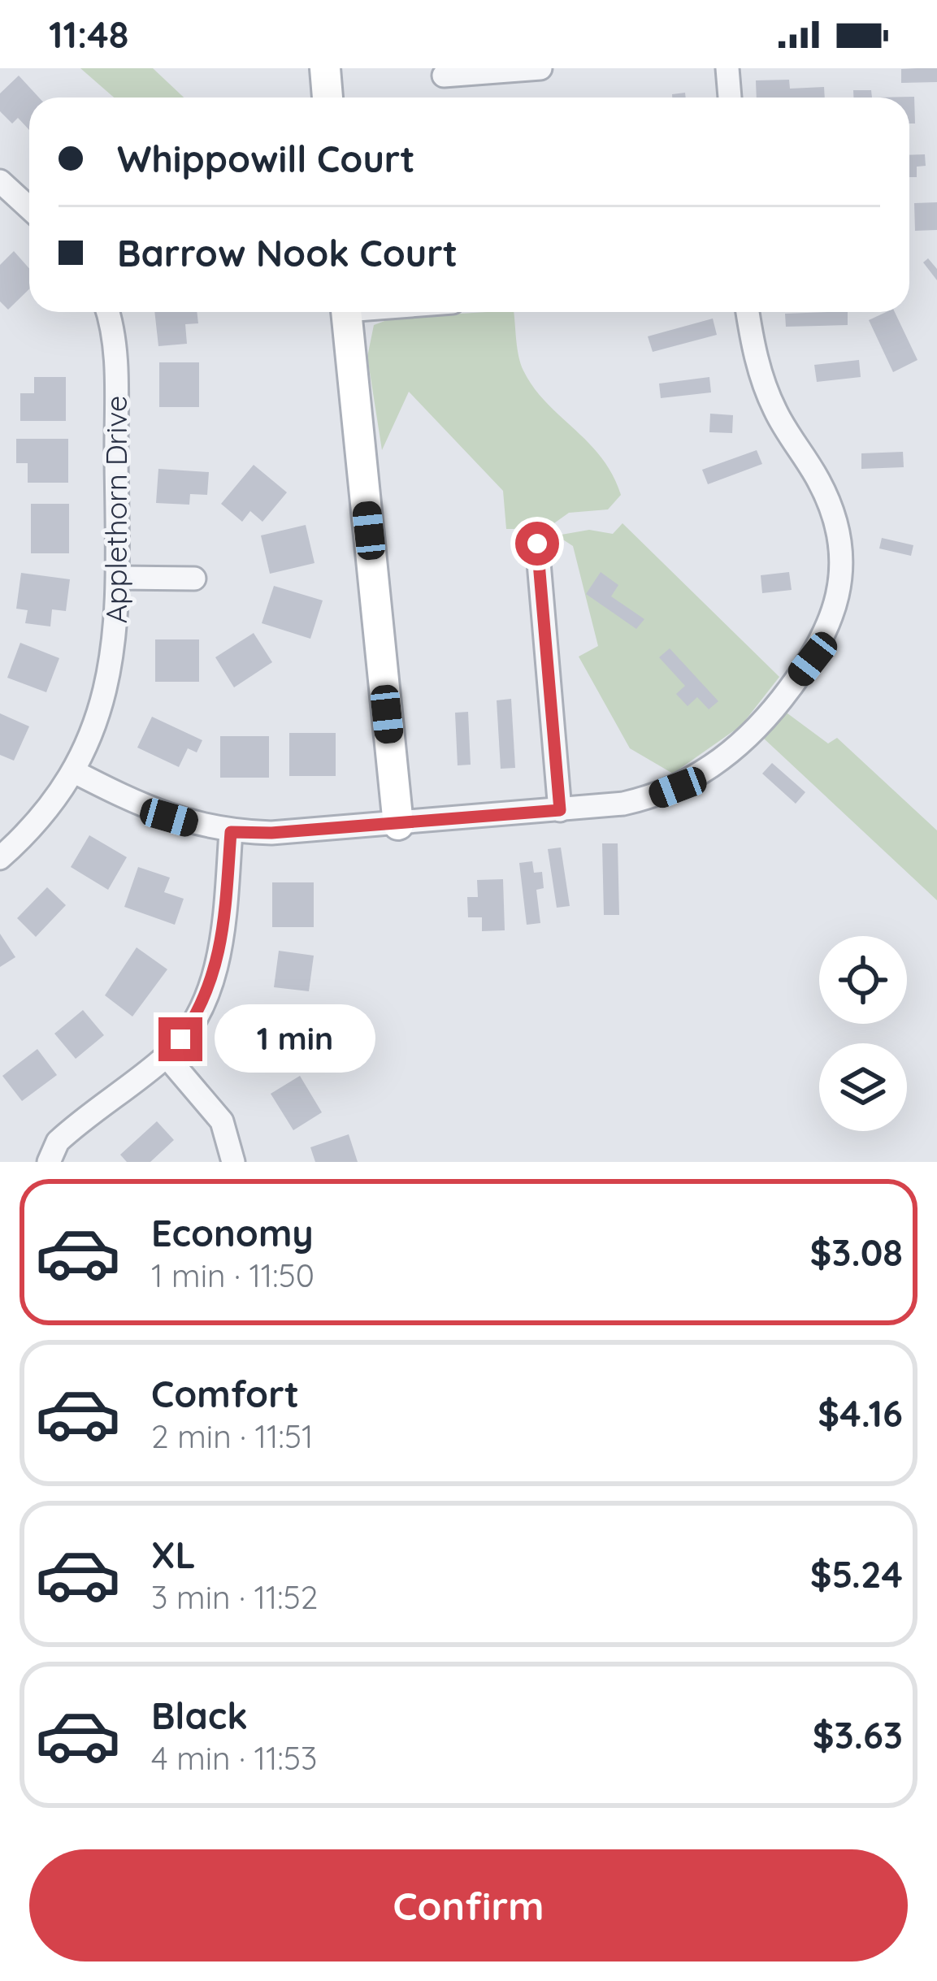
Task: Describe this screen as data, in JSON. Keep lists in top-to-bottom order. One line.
{"streets":{"street":["Applethorn Drive"]},"page":{"status":"11:48","banner":["Whippowill Court","Barrow Nook Court"],"bubble":"1 min","list":[{"name":"Economy","note":"1 min · 11:50","value":"$3.08"},{"name":"Comfort","note":"2 min · 11:51","value":"$4.16"},{"name":"XL","note":"3 min · 11:52","value":"$5.24"},{"name":"Black","note":"4 min · 11:53","value":"$3.63"}],"buttons":"Confirm"}}
